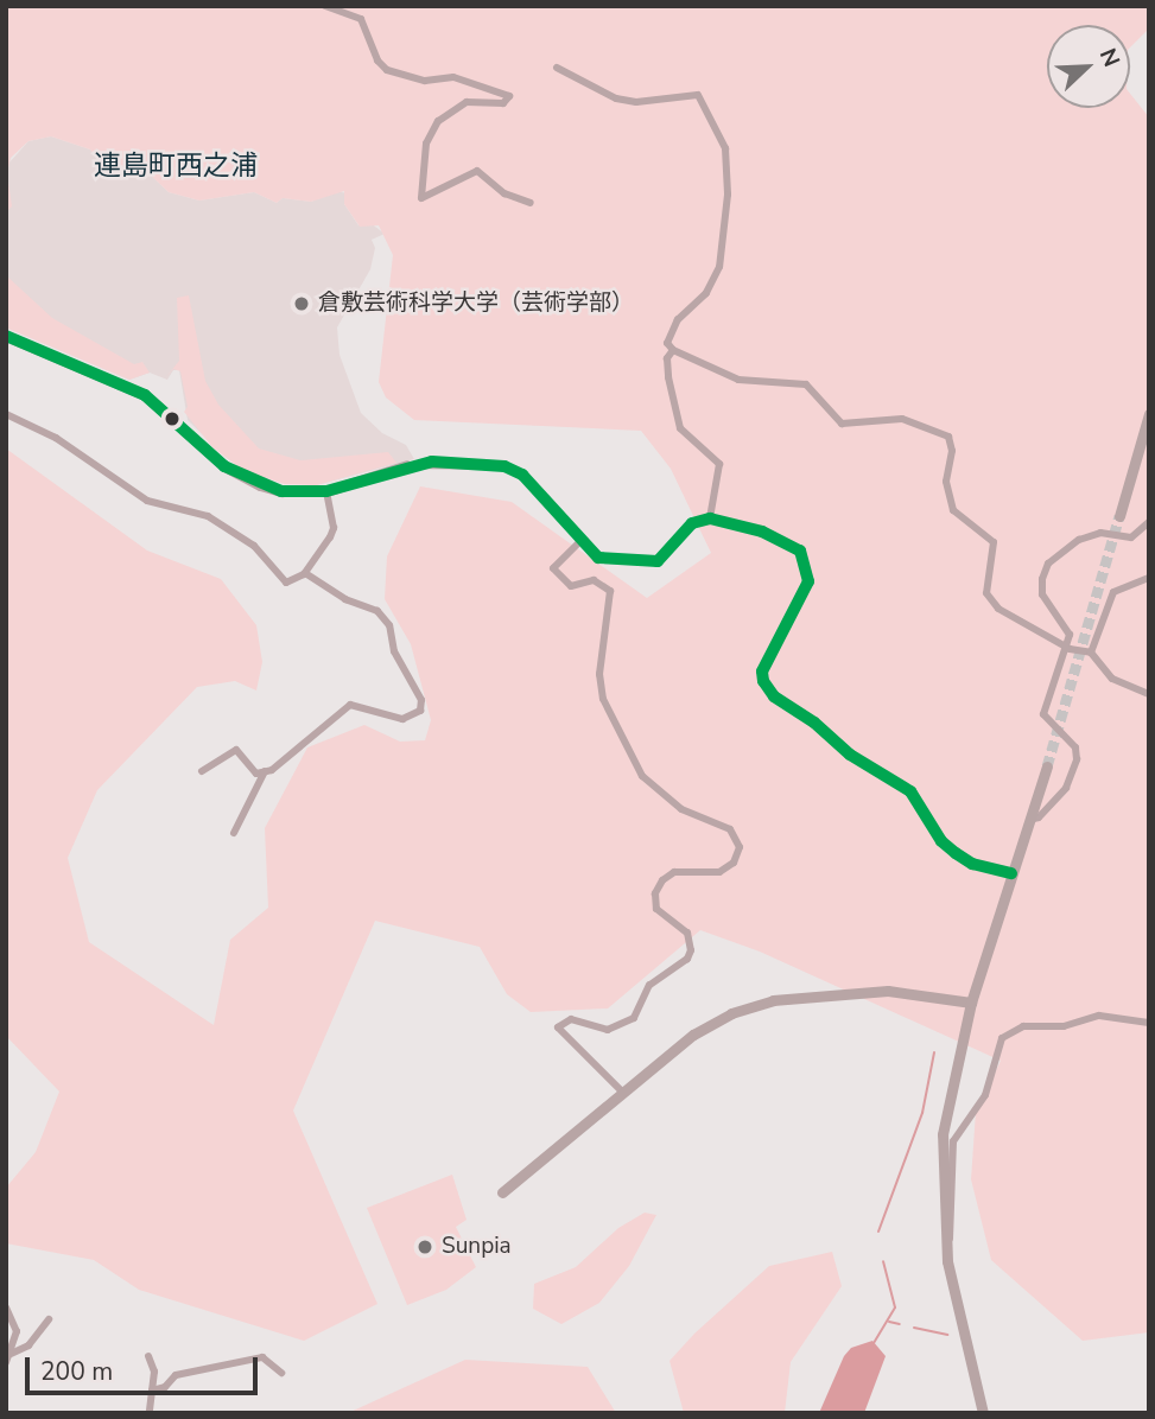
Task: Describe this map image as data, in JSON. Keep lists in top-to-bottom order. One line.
{"districts":["連島町西之浦"],"places":["倉敷芸術科学大学（芸術学部）","Sunpia"],"scale_bar":"200 m","north":"top right"}
